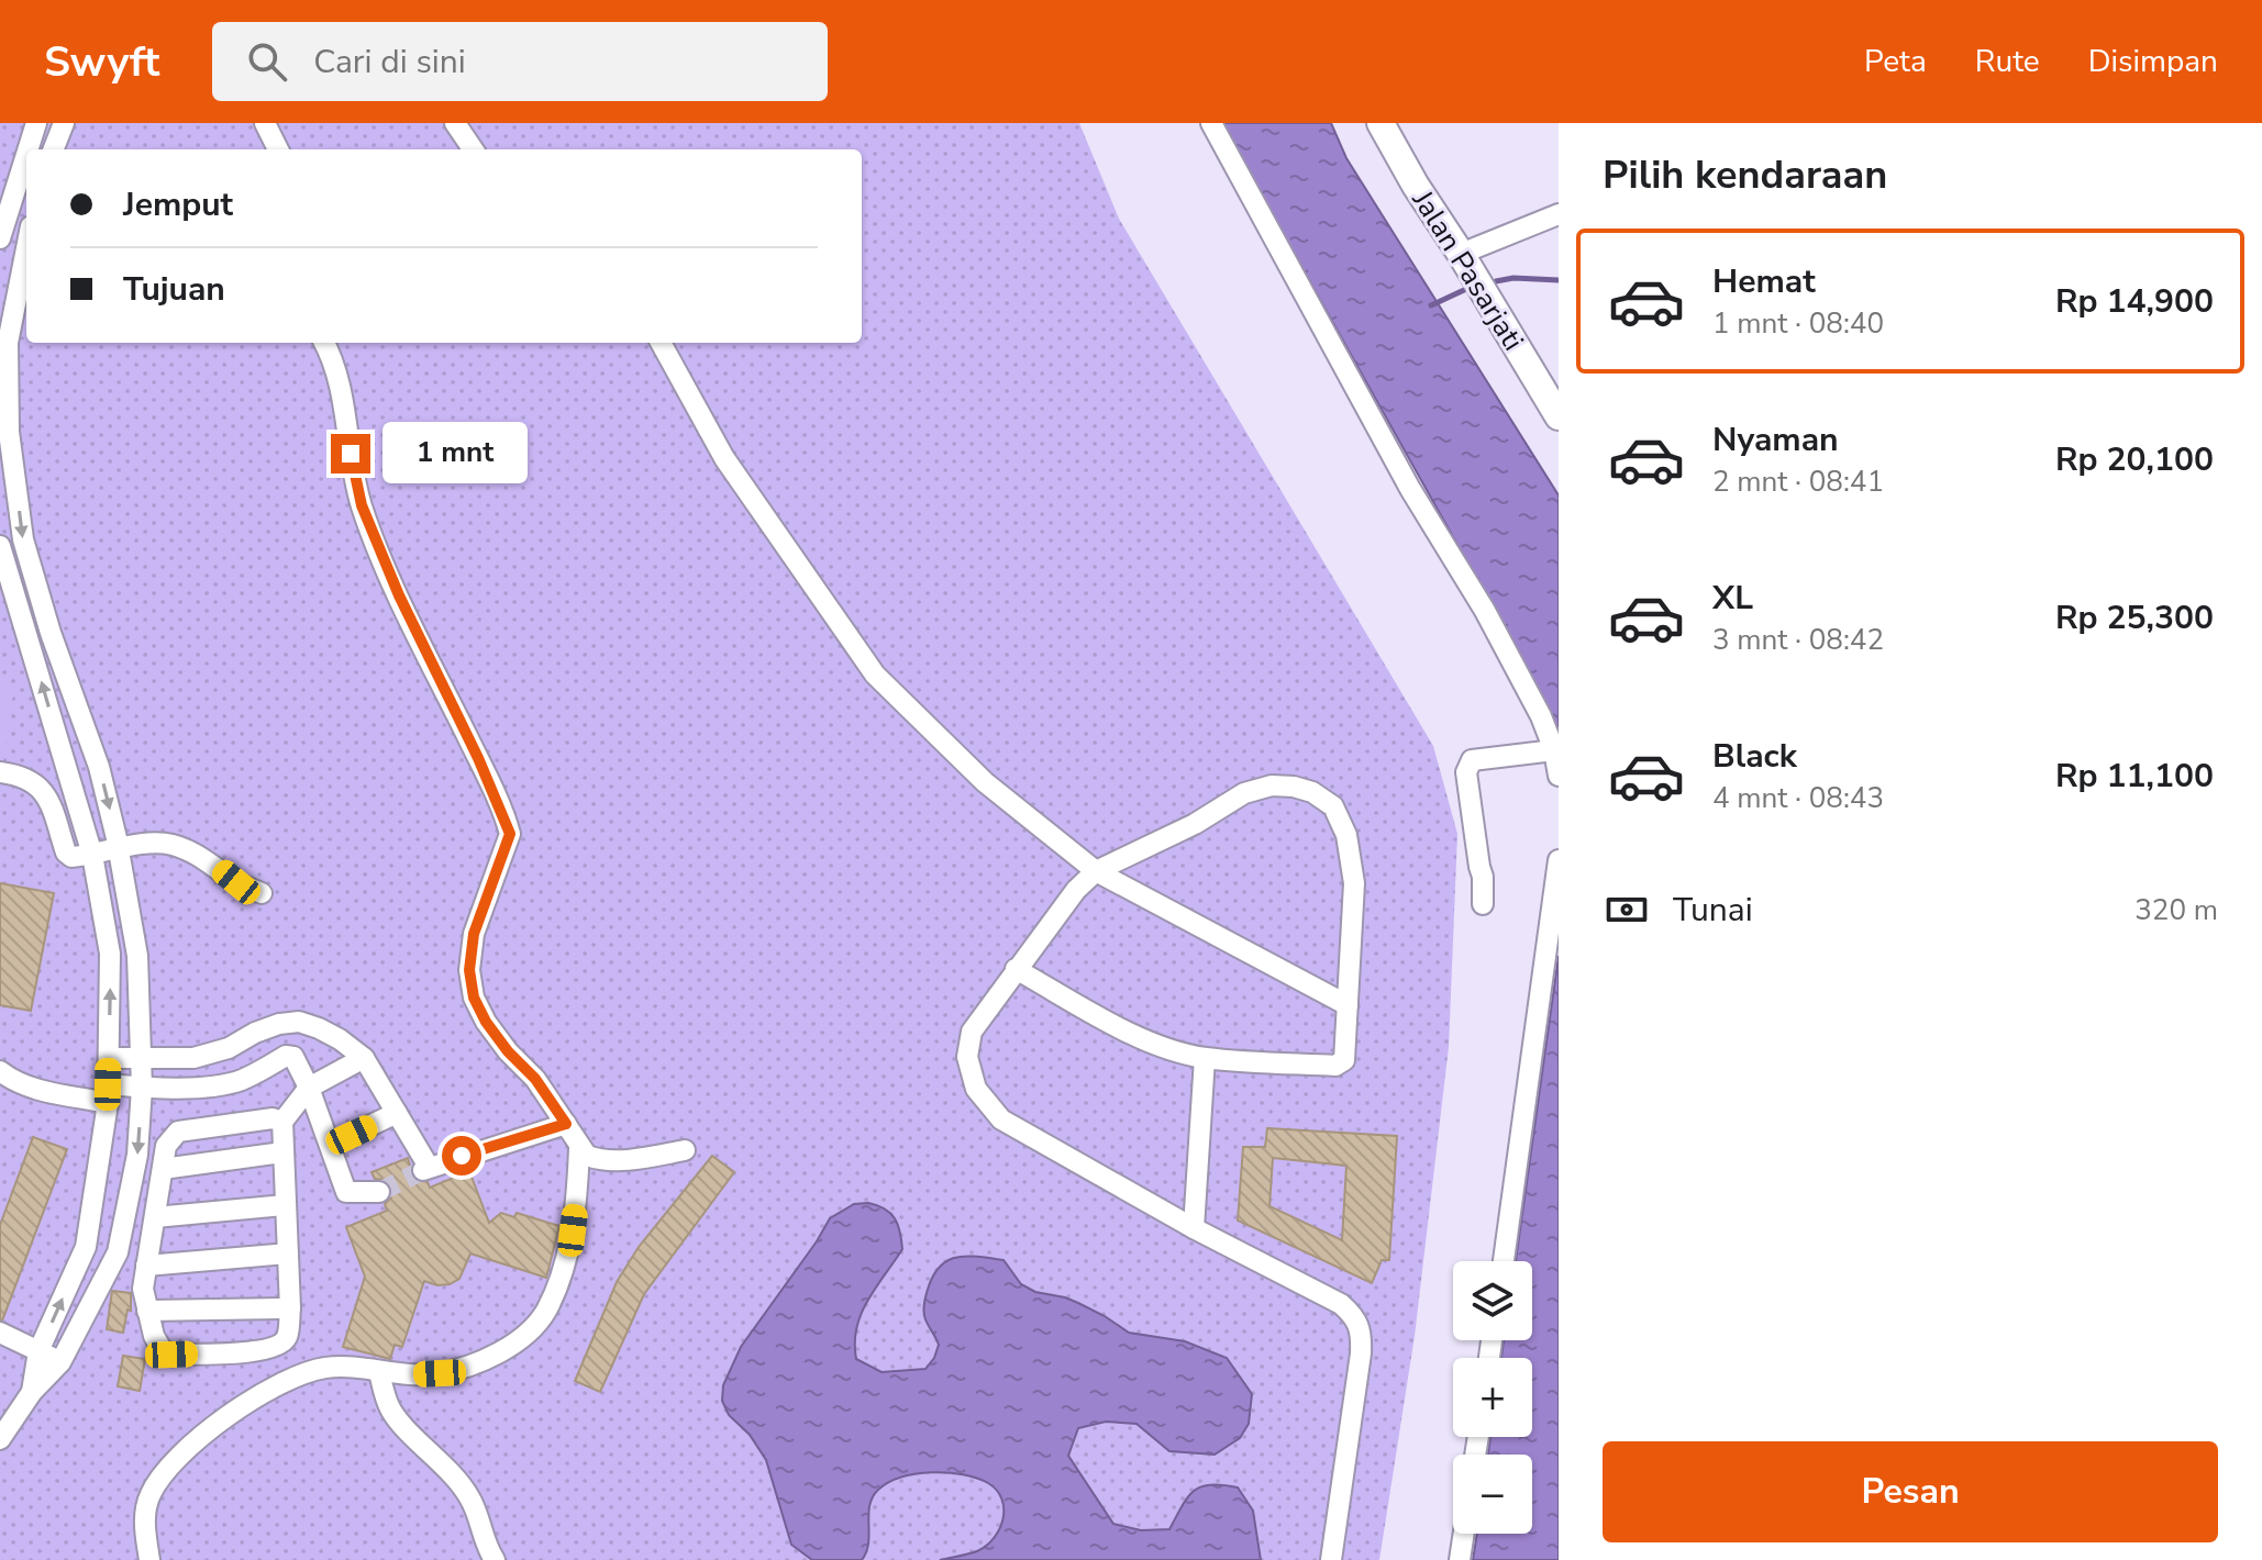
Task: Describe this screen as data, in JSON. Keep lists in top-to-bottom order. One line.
{"streets":{"main road":["Jalan Pasarjati"]},"page":{"header":"Swyft","search":"Cari di sini","nav":["Peta","Rute","Disimpan"],"heading":"Pilih kendaraan","banner":["Jemput","Tujuan"],"list":[{"name":"Hemat","note":"1 mnt · 08:40","value":"Rp 14,900"},{"name":"Nyaman","note":"2 mnt · 08:41","value":"Rp 20,100"},{"name":"XL","note":"3 mnt · 08:42","value":"Rp 25,300"},{"name":"Black","note":"4 mnt · 08:43","value":"Rp 11,100"}],"bubble":"1 mnt","pay":["Tunai","320 m"],"map_buttons":["+","−"],"buttons":"Pesan"}}
